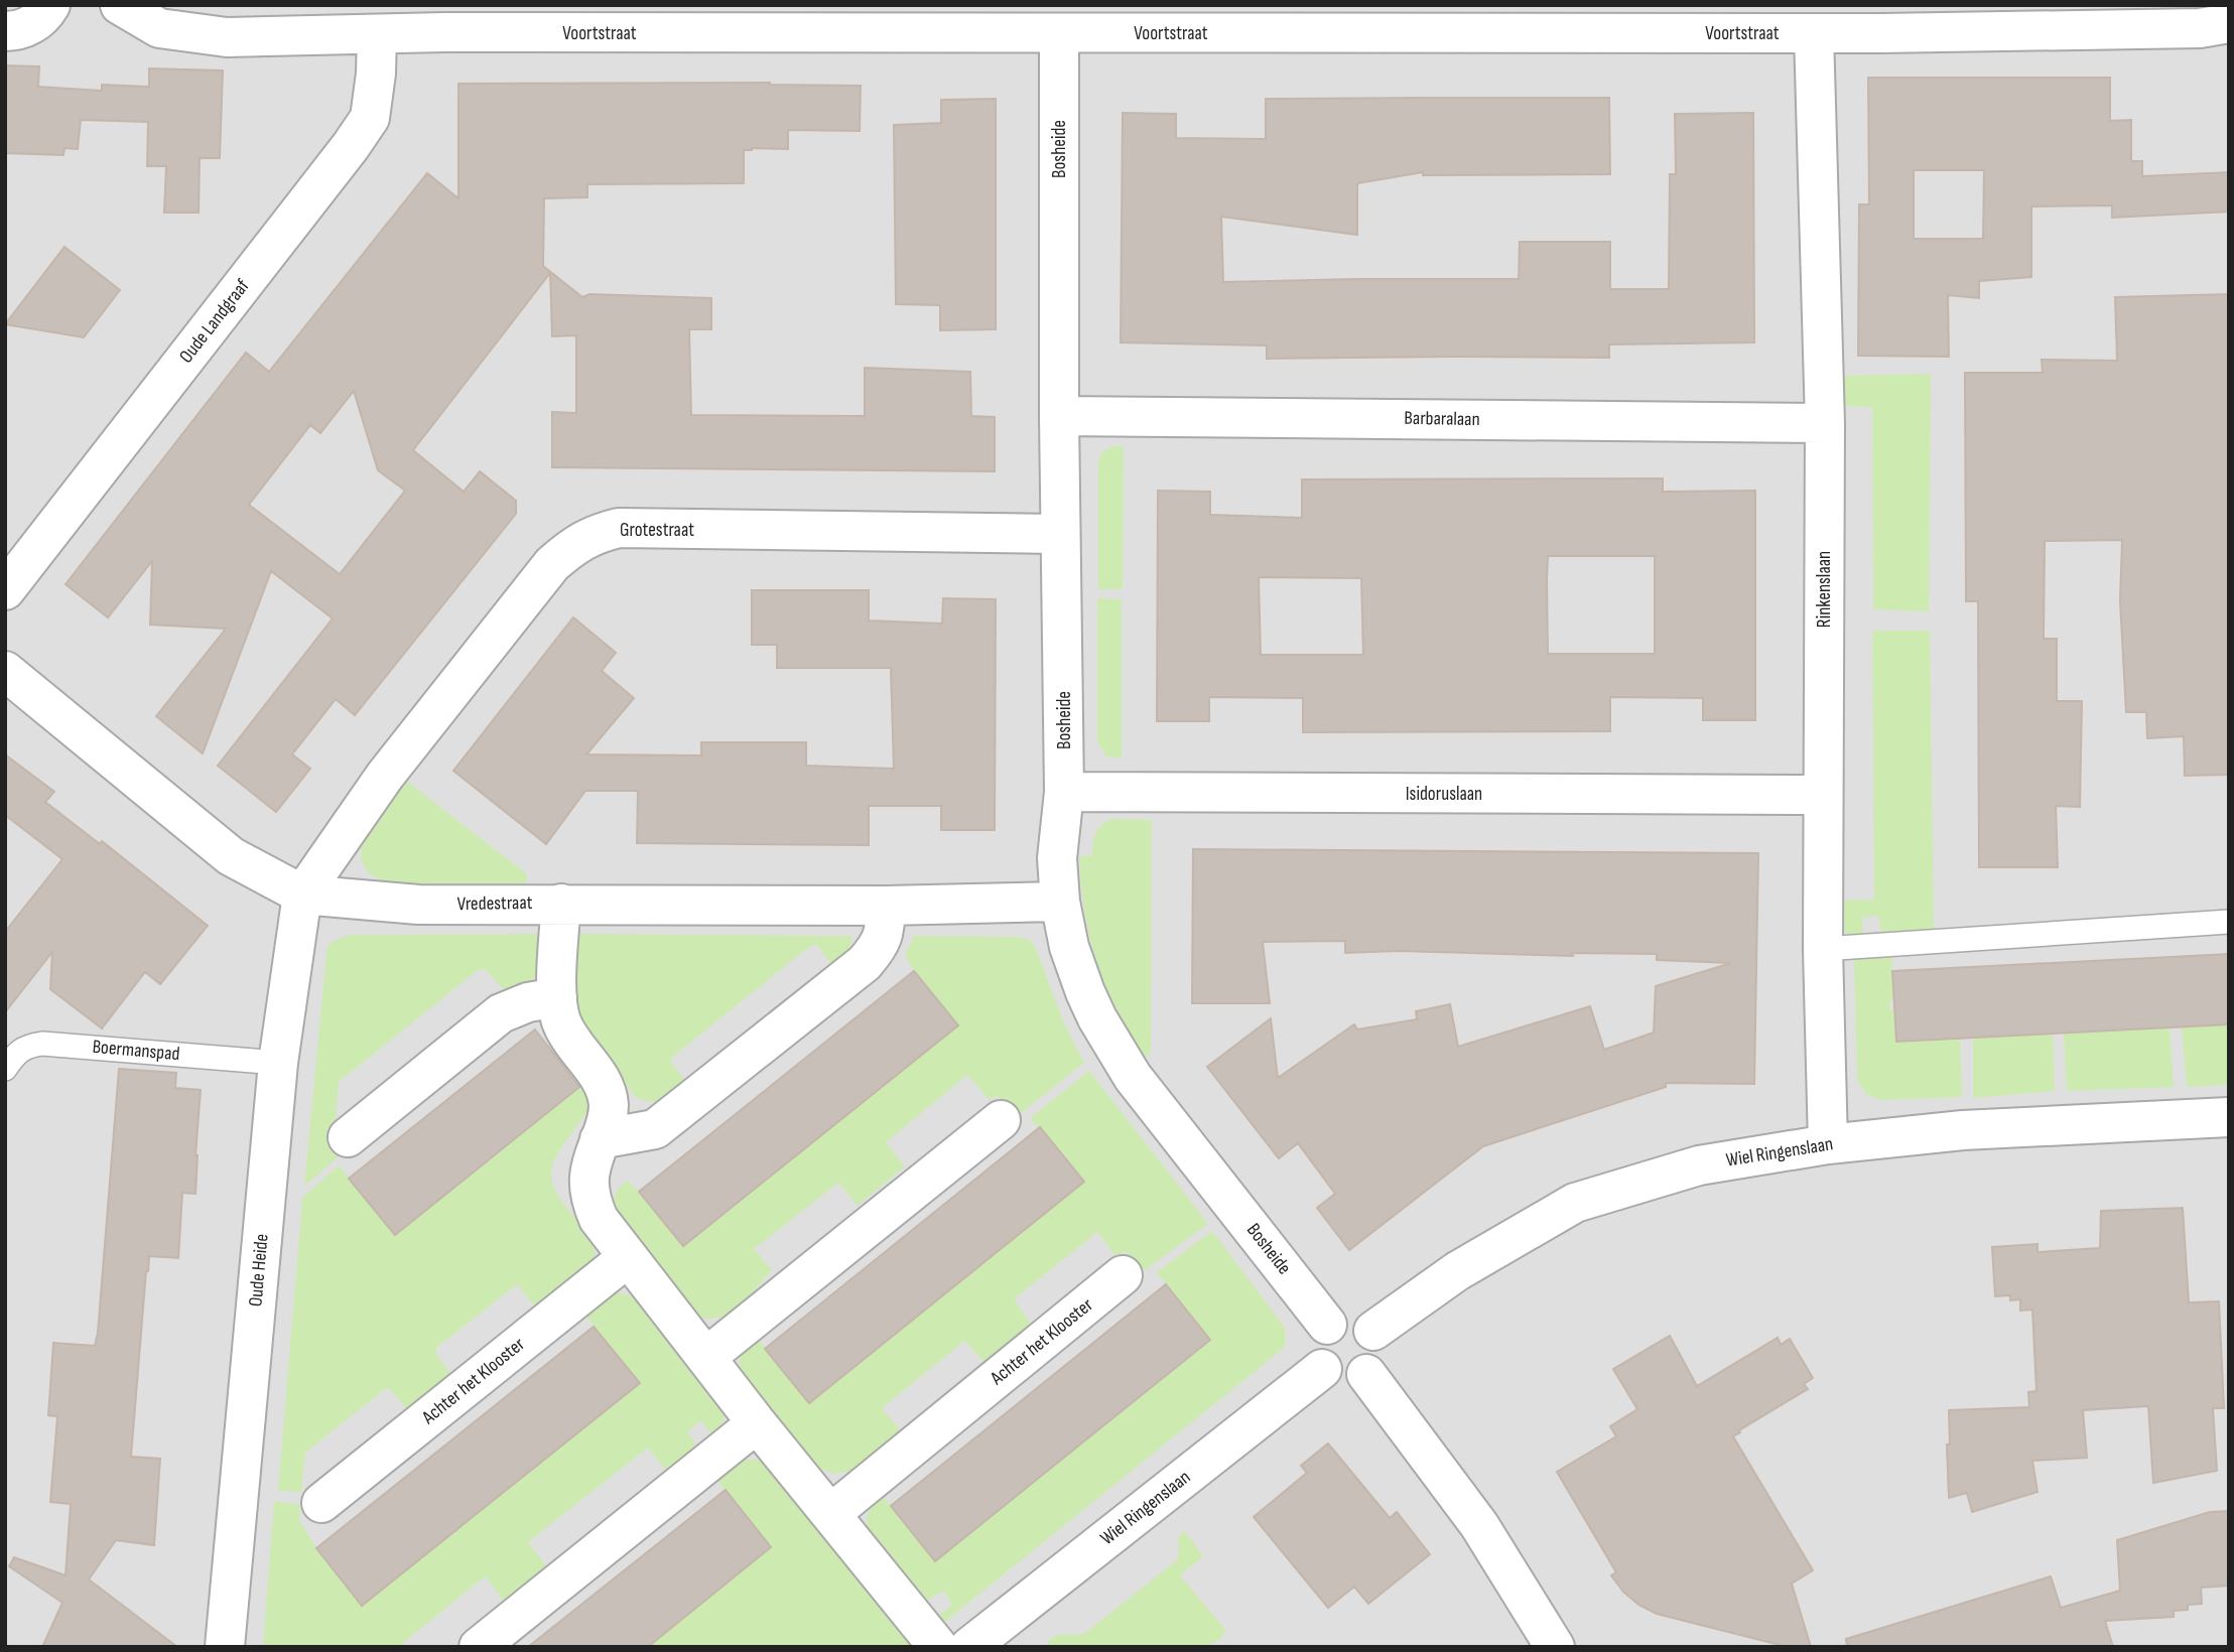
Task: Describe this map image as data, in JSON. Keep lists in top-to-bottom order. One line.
{"streets":{"street":["Voortstraat","Bosheide","Oude Landgraaf","Barbaralaan","Grotestraat","Rinkenslaan","Isidoruslaan","Vredestraat","Wiel Ringenslaan","Oude Heide","Achter het Klooster"],"lane":["Boermanspad"]},"crossings":[["Voortstraat","Bosheide"],["Voortstraat","Oude Landgraaf"],["Voortstraat","Rinkenslaan"],["Bosheide","Barbaralaan"],["Bosheide","Grotestraat"],["Bosheide","Isidoruslaan"],["Bosheide","Vredestraat"],["Bosheide","Wiel Ringenslaan"],["Barbaralaan","Rinkenslaan"],["Grotestraat","Vredestraat"],["Grotestraat","Oude Heide"],["Rinkenslaan","Isidoruslaan"],["Rinkenslaan","Wiel Ringenslaan"],["Vredestraat","Oude Heide"],["Boermanspad","Oude Heide"]]}
